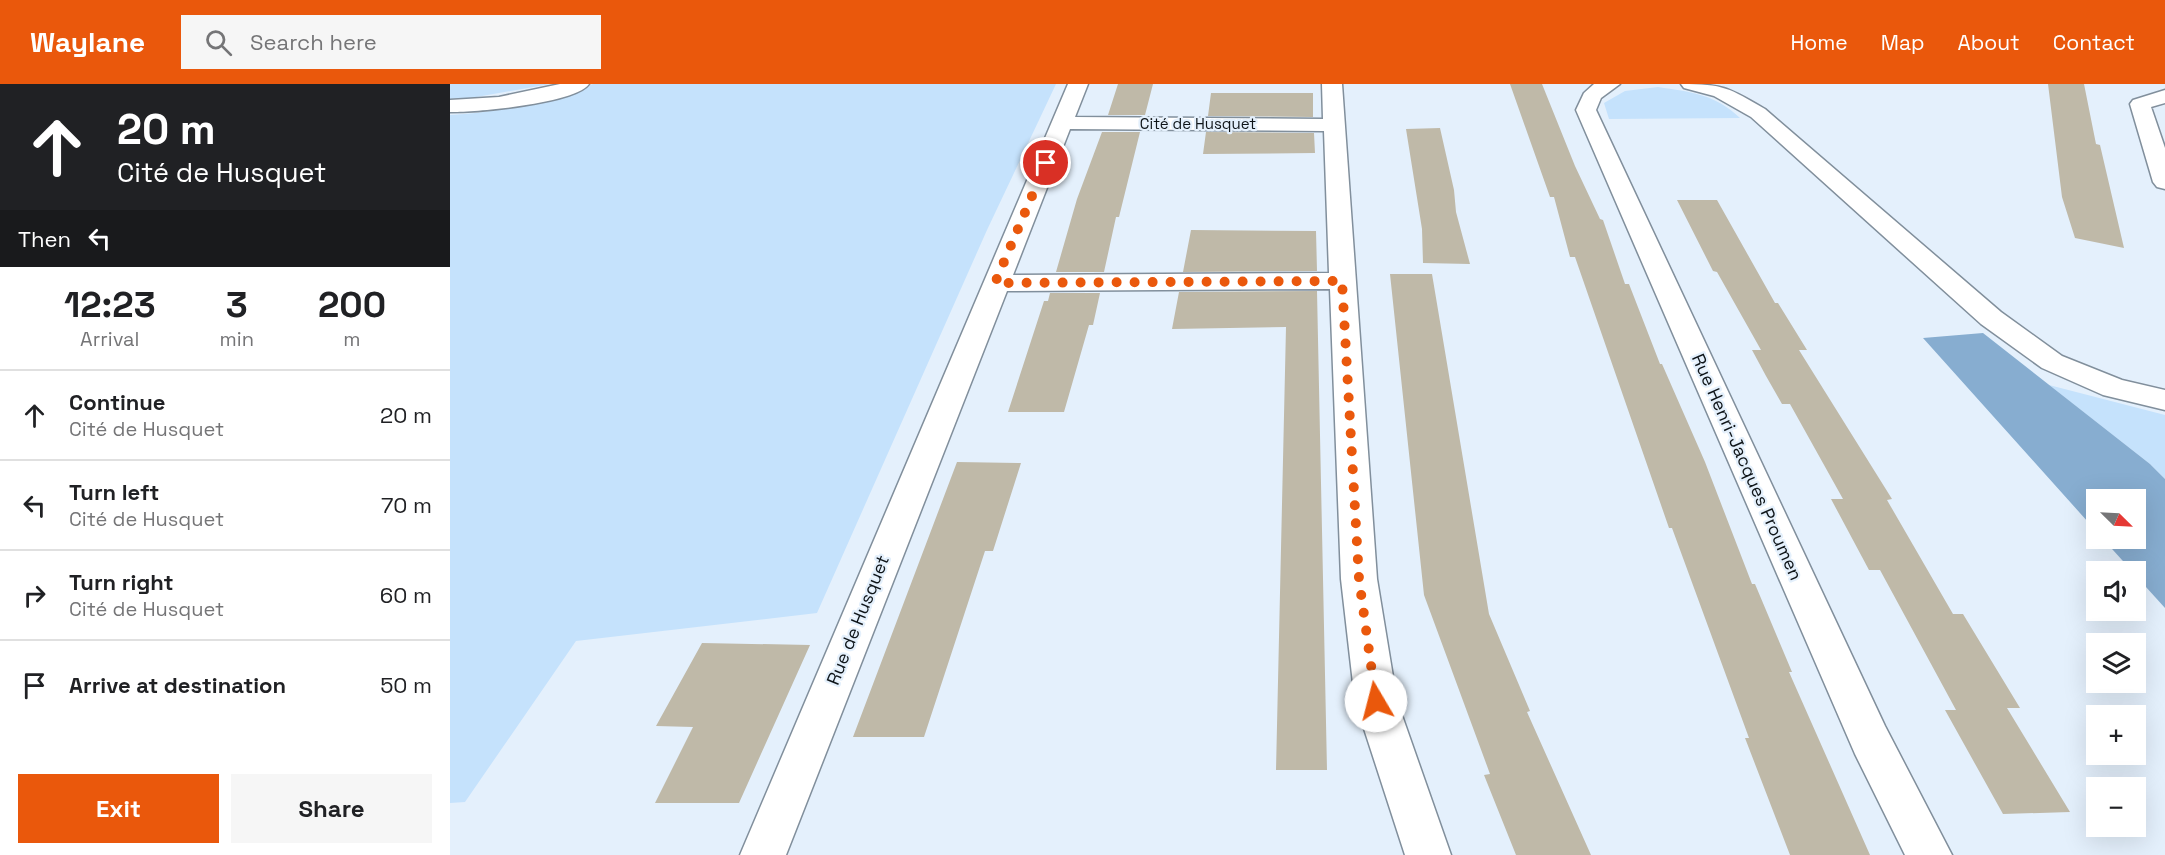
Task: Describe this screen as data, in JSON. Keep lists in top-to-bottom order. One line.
{"streets":{"street":["Cité de Husquet","Rue Henri-Jacques Proumen","Rue de Husquet"]},"north":"bottom right","page":{"header":"Waylane","search":"Search here","nav":["Home","Map","About","Contact"],"turn":["20 m","Cité de Husquet"],"then":"Then","eta":["12:23","Arrival","3","min","200","m"],"list":[{"name":"Continue","note":"Cité de Husquet","value":"20 m"},{"name":"Turn left","note":"Cité de Husquet","value":"70 m"},{"name":"Turn right","note":"Cité de Husquet","value":"60 m"},{"name":"Arrive at destination","value":"50 m"}],"map_buttons":["+","−"],"buttons":["Exit","Share"]}}
